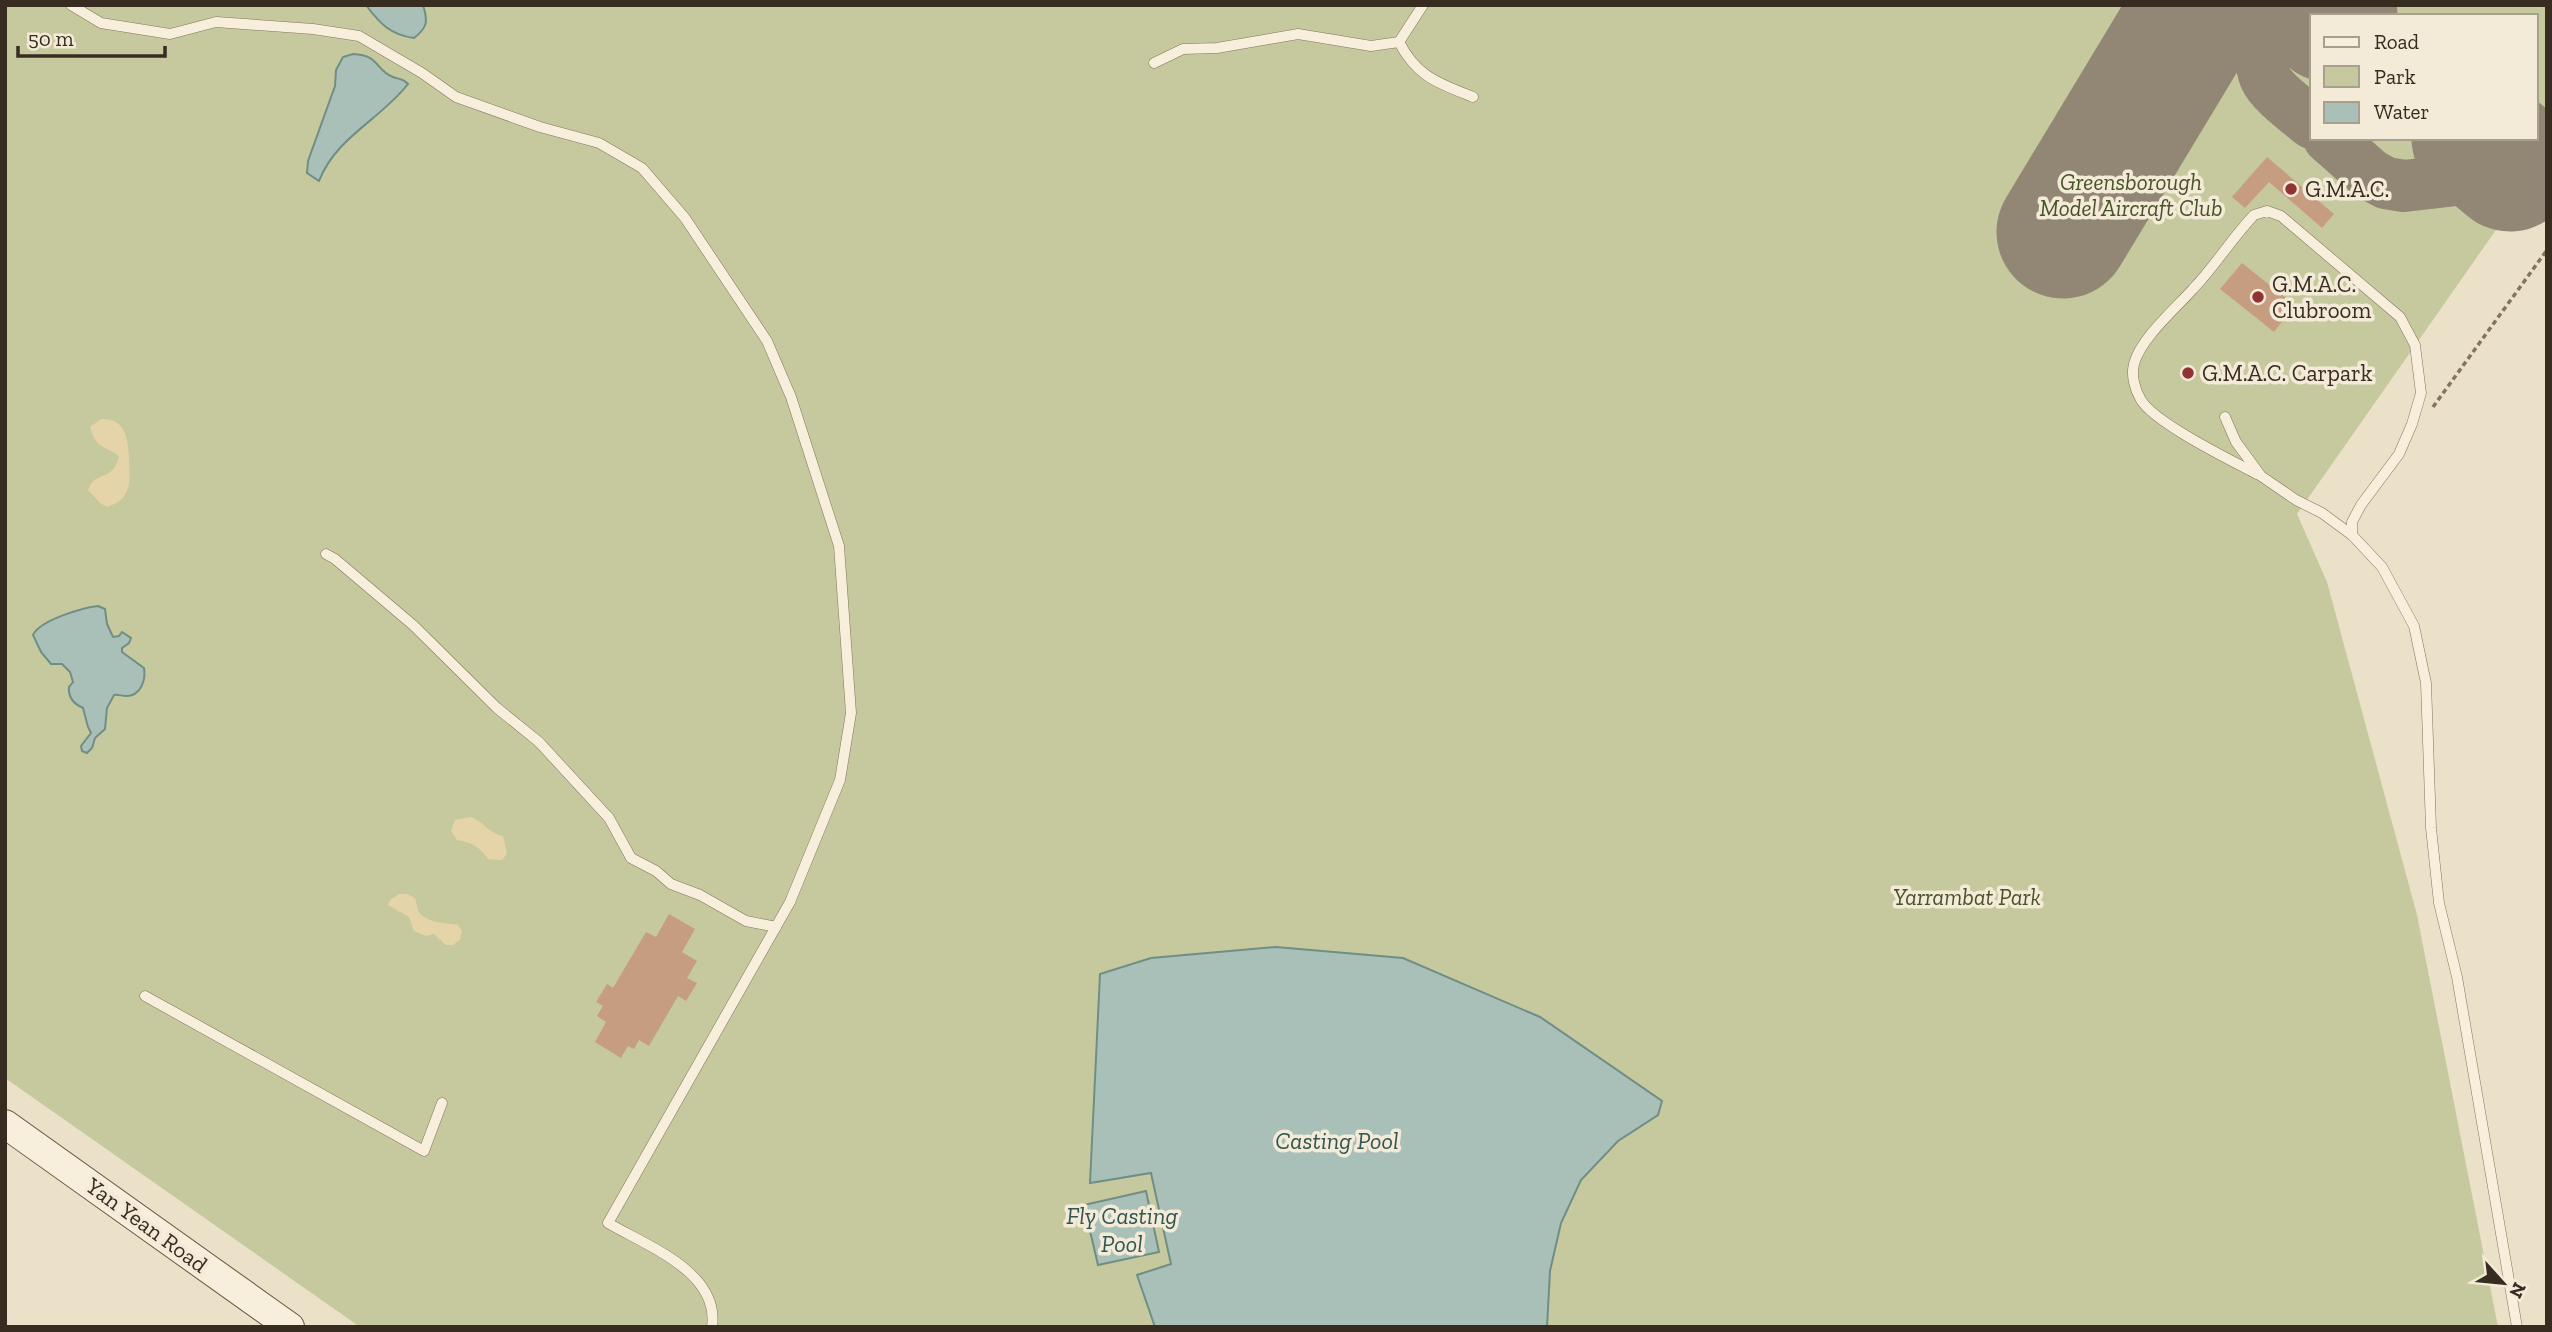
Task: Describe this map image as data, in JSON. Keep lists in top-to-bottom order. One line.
{"streets":{"main road":["Yan Yean Road"]},"water":["Casting Pool","Fly Casting Pool"],"parks":["Greensborough Model Aircraft Club","Yarrambat Park"],"places":["G.M.A.C.","G.M.A.C. Clubroom","G.M.A.C. Carpark"],"legend":["Road","Park","Water"],"scale_bar":"50 m","north":"bottom right"}
